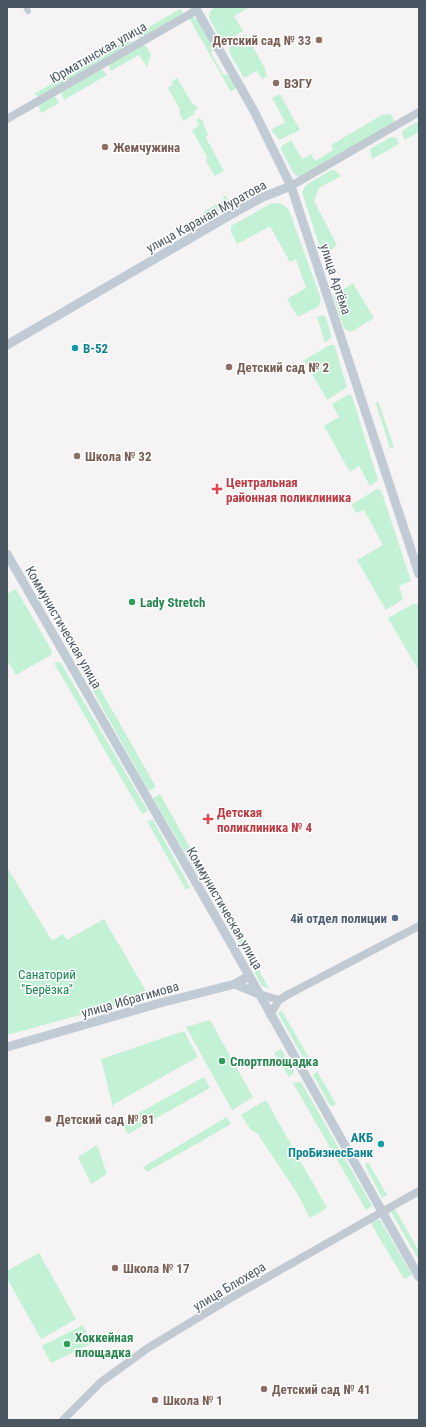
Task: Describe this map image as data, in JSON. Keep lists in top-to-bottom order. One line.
{"streets":{"main road":["улица Караная Муратова","улица Артёма","Коммунистическая улица","улица Ибрагимова"],"street":["Юрматинская улица","улица Блюхера"]},"crossings":[["Юрматинская улица","улица Артёма"],["улица Караная Муратова","улица Артёма"],["Коммунистическая улица","улица Ибрагимова"],["Коммунистическая улица","улица Блюхера"]],"parks":["Санаторий \"Берёзка\""],"places":{"other":["Детский сад № 33","ВЭГУ","Жемчужина","B-52","Детский сад № 2","Школа № 32","Lady Stretch","4й отдел полиции","Спортплощадка","Детский сад № 81","АКБ ПроБизнесБанк","Школа № 17","Хоккейная площадка","Детский сад № 41","Школа № 1"],"health":["Центральная районная поликлиника","Детская поликлиника № 4"]}}
